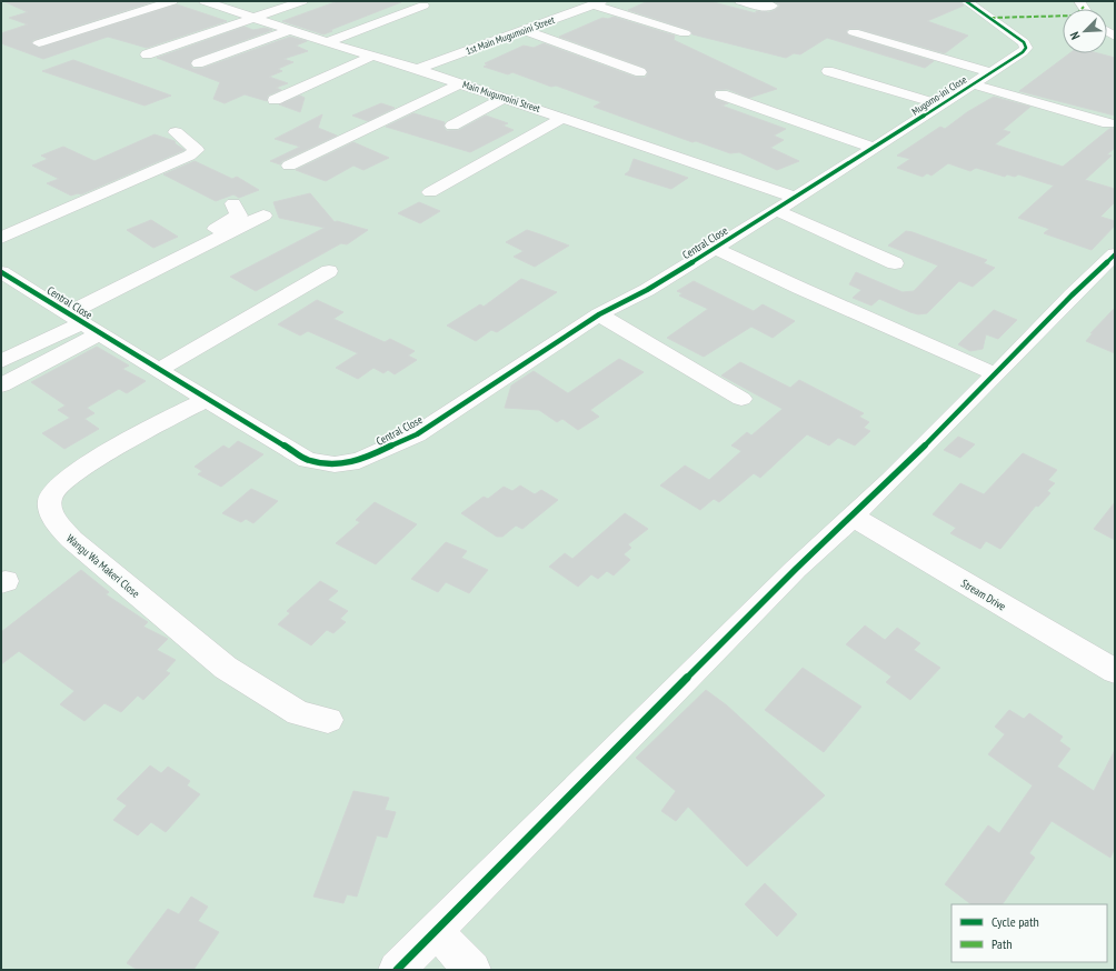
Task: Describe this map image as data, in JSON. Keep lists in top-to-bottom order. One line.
{"streets":{"street":["1st Main Mugumoini Street","Mugomo-ini Close","Main Mugumoini Street","Central Close","Wangu Wa Makeri Close","Stream Drive"]},"crossings":[["1st Main Mugumoini Street","Main Mugumoini Street"],["Mugomo-ini Close","Main Mugumoini Street"],["Mugomo-ini Close","Central Close"],["Main Mugumoini Street","Central Close"],["Central Close","Wangu Wa Makeri Close"]],"legend":["Cycle path","Path"],"north":"bottom left"}
